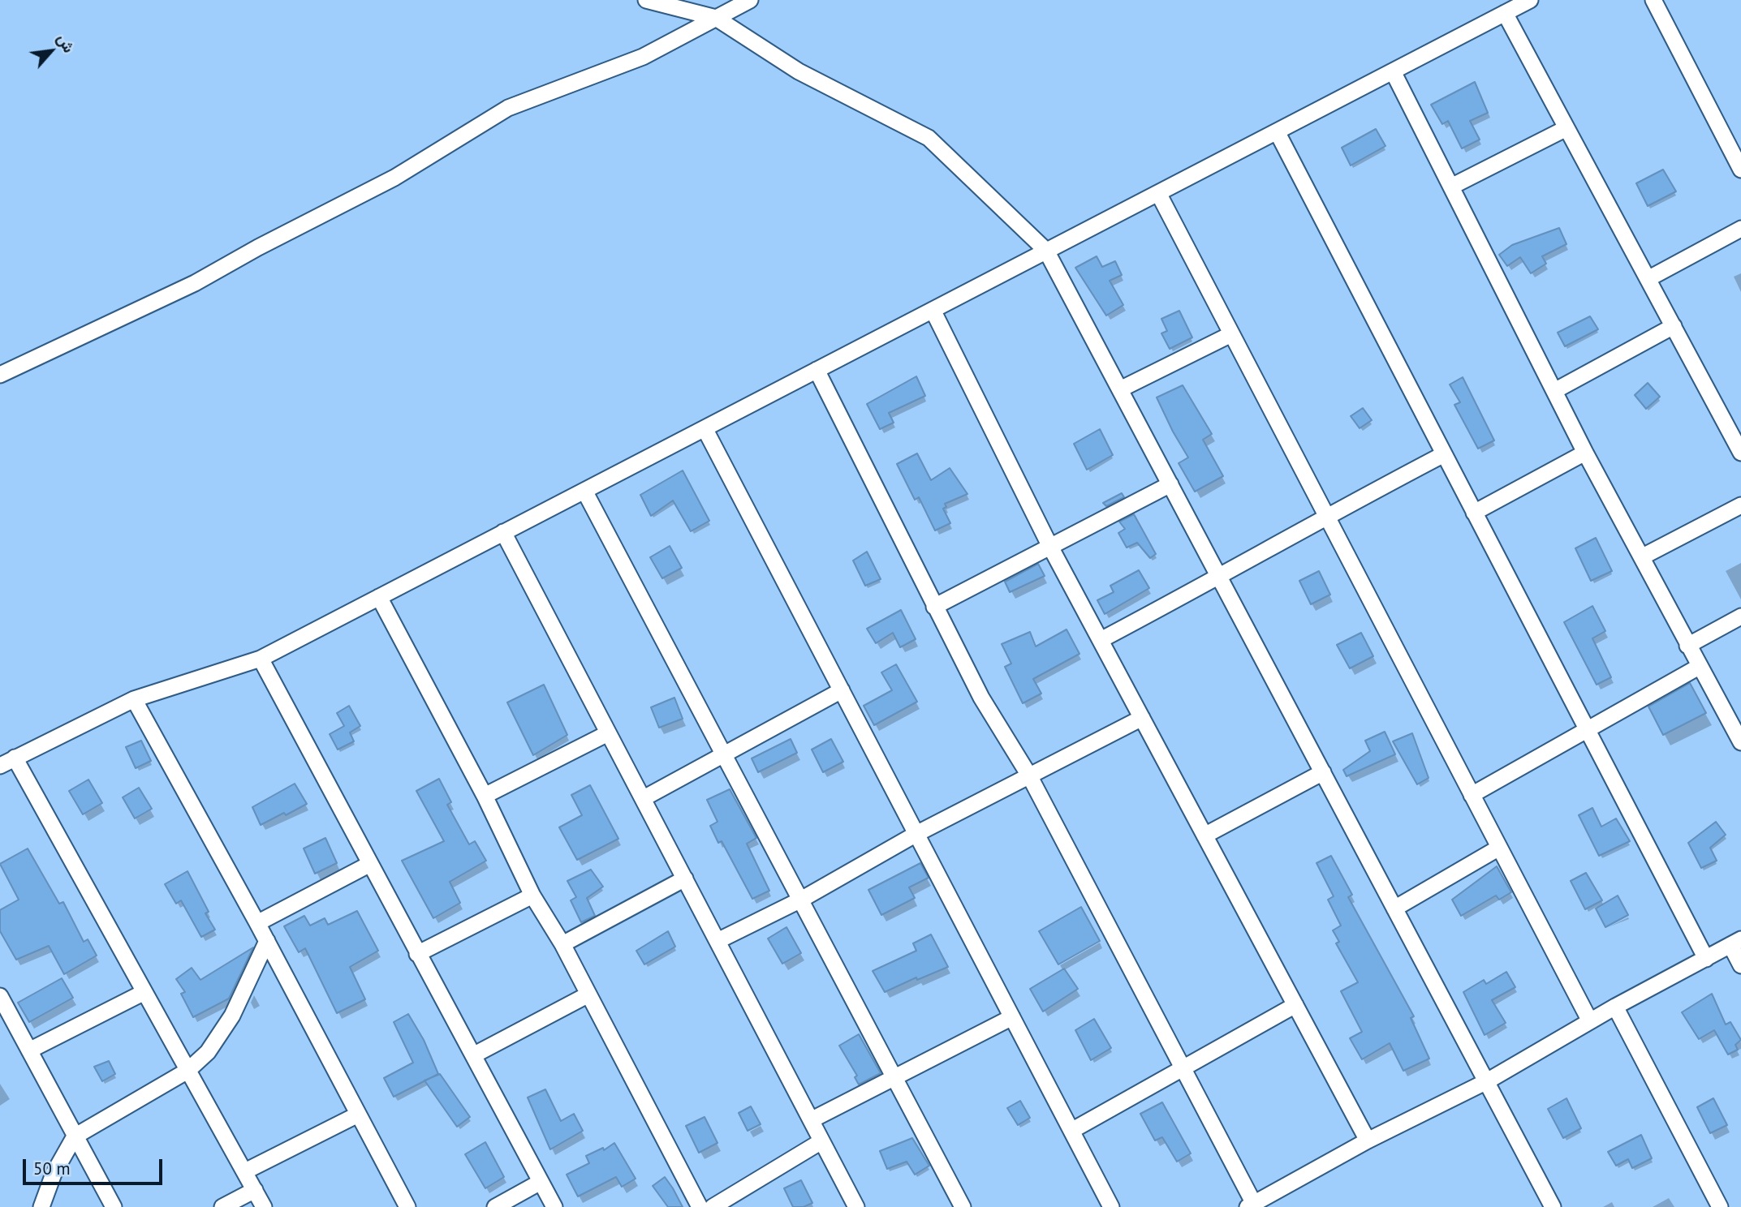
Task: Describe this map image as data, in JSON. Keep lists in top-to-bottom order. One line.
{"scale_bar":"50 m","north":"top right"}
